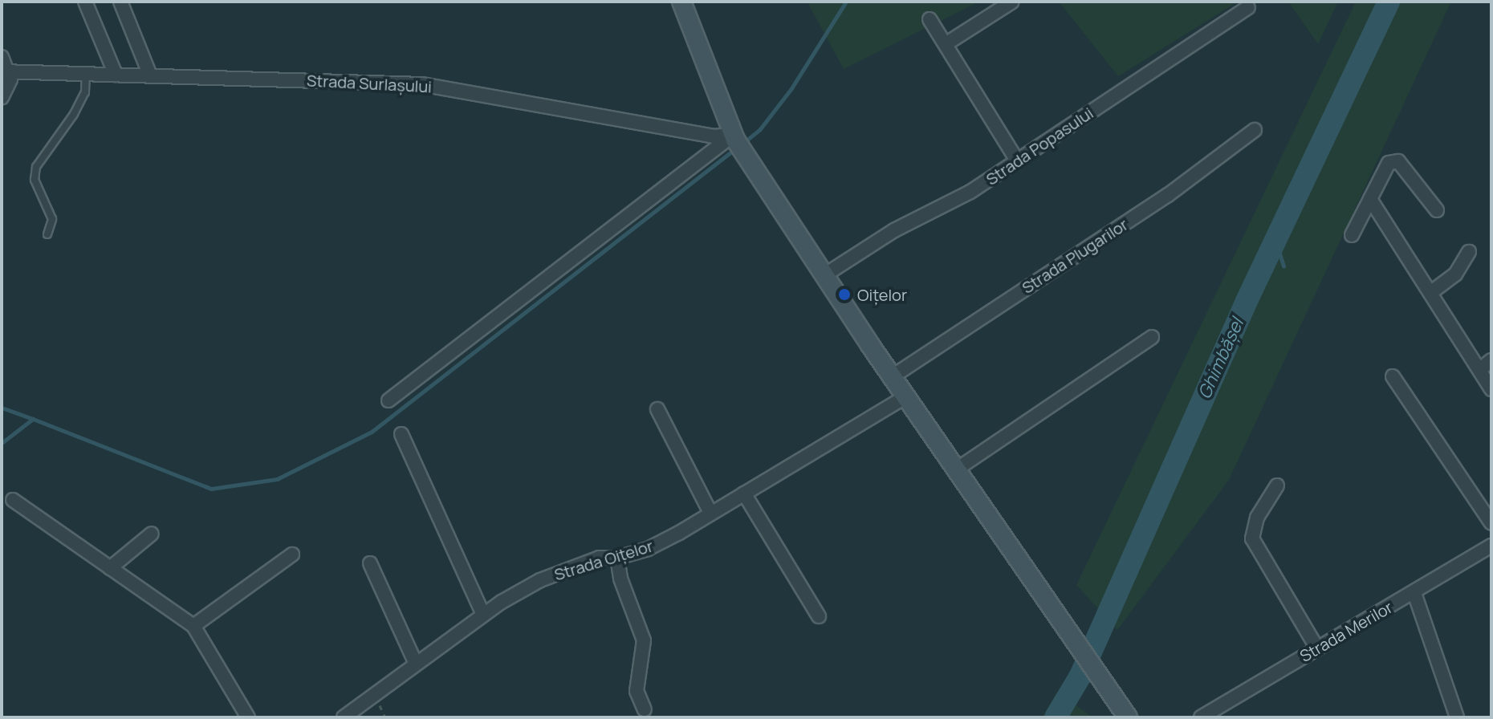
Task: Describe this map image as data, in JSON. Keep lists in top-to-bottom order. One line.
{"streets":{"street":["Strada Surlașului","Strada Popasului","Strada Plugarilor","Strada Oițelor","Strada Merilor"]},"water":["Ghimbășel"],"places":["Oițelor"]}
